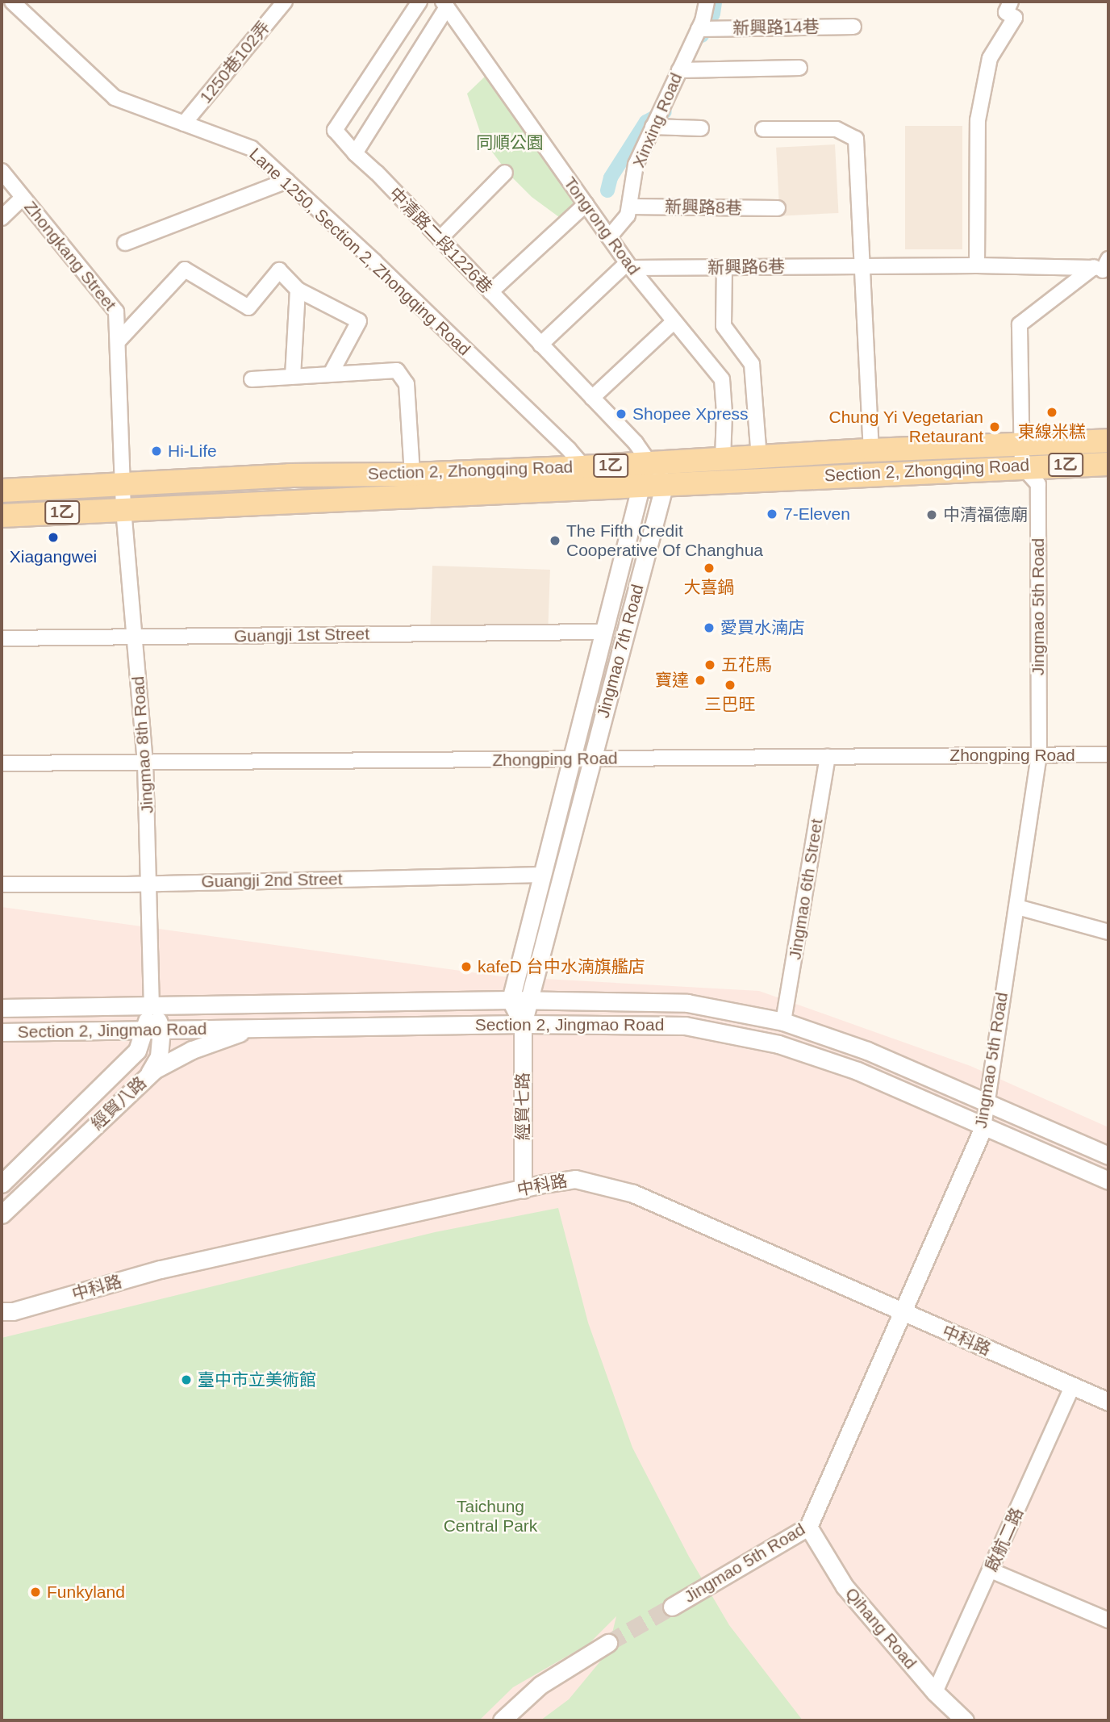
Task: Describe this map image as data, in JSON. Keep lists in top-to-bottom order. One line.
{"streets":{"main road":["1乙","Section 2, Zhongqing Road"],"street":["新興路14巷","1250巷102弄","Xinxing Road","新興路8巷","Tongrong Road","中清路二段1226巷","Lane 1250, Section 2, Zhongqing Road","Zhongkang Street","新興路6巷","Jingmao 5th Road","Guangji 1st Street","Jingmao 7th Road","Jingmao 8th Road","Zhongping Road","Guangji 2nd Street","Jingmao 6th Street","Section 2, Jingmao Road","經貿八路","經貿七路","中科路","啟航二路","Qihang Road"]},"crossings":[["新興路14巷","Xinxing Road"],["1250巷102弄","Lane 1250, Section 2, Zhongqing Road"],["Xinxing Road","新興路8巷"],["Xinxing Road","Tongrong Road"],["Tongrong Road","新興路6巷"],["Tongrong Road","Section 2, Zhongqing Road"],["中清路二段1226巷","Section 2, Zhongqing Road"],["中清路二段1226巷","Jingmao 7th Road"],["Lane 1250, Section 2, Zhongqing Road","Section 2, Zhongqing Road"],["Zhongkang Street","Section 2, Zhongqing Road"],["Zhongkang Street","Jingmao 8th Road"],["Section 2, Zhongqing Road","Jingmao 5th Road"],["Section 2, Zhongqing Road","Jingmao 7th Road"],["Section 2, Zhongqing Road","Jingmao 8th Road"],["Jingmao 5th Road","Zhongping Road"],["Jingmao 5th Road","Section 2, Jingmao Road"],["Jingmao 5th Road","中科路"],["Jingmao 5th Road","Qihang Road"],["Guangji 1st Street","Jingmao 7th Road"],["Guangji 1st Street","Jingmao 8th Road"],["Jingmao 7th Road","Zhongping Road"],["Jingmao 7th Road","Guangji 2nd Street"],["Jingmao 7th Road","Section 2, Jingmao Road"],["Jingmao 7th Road","經貿七路"],["Jingmao 8th Road","Zhongping Road"],["Jingmao 8th Road","Guangji 2nd Street"],["Jingmao 8th Road","Section 2, Jingmao Road"],["Jingmao 8th Road","經貿八路"],["Zhongping Road","Jingmao 6th Street"],["Jingmao 6th Street","Section 2, Jingmao Road"],["Section 2, Jingmao Road","經貿八路"],["Section 2, Jingmao Road","經貿七路"],["經貿七路","中科路"],["中科路","啟航二路"],["啟航二路","Qihang Road"]],"parks":["同順公園","Taichung Central Park"],"places":["東線米糕","Shopee Xpress","Chung Yi Vegetarian Retaurant","Hi-Life","7-Eleven","中清福德廟","Xiagangwei","The Fifth Credit Cooperative Of Changhua","大喜鍋","愛買水湳店","五花馬","寶達","三巴旺","kafeD 台中水湳旗艦店","臺中市立美術館","Funkyland"]}
